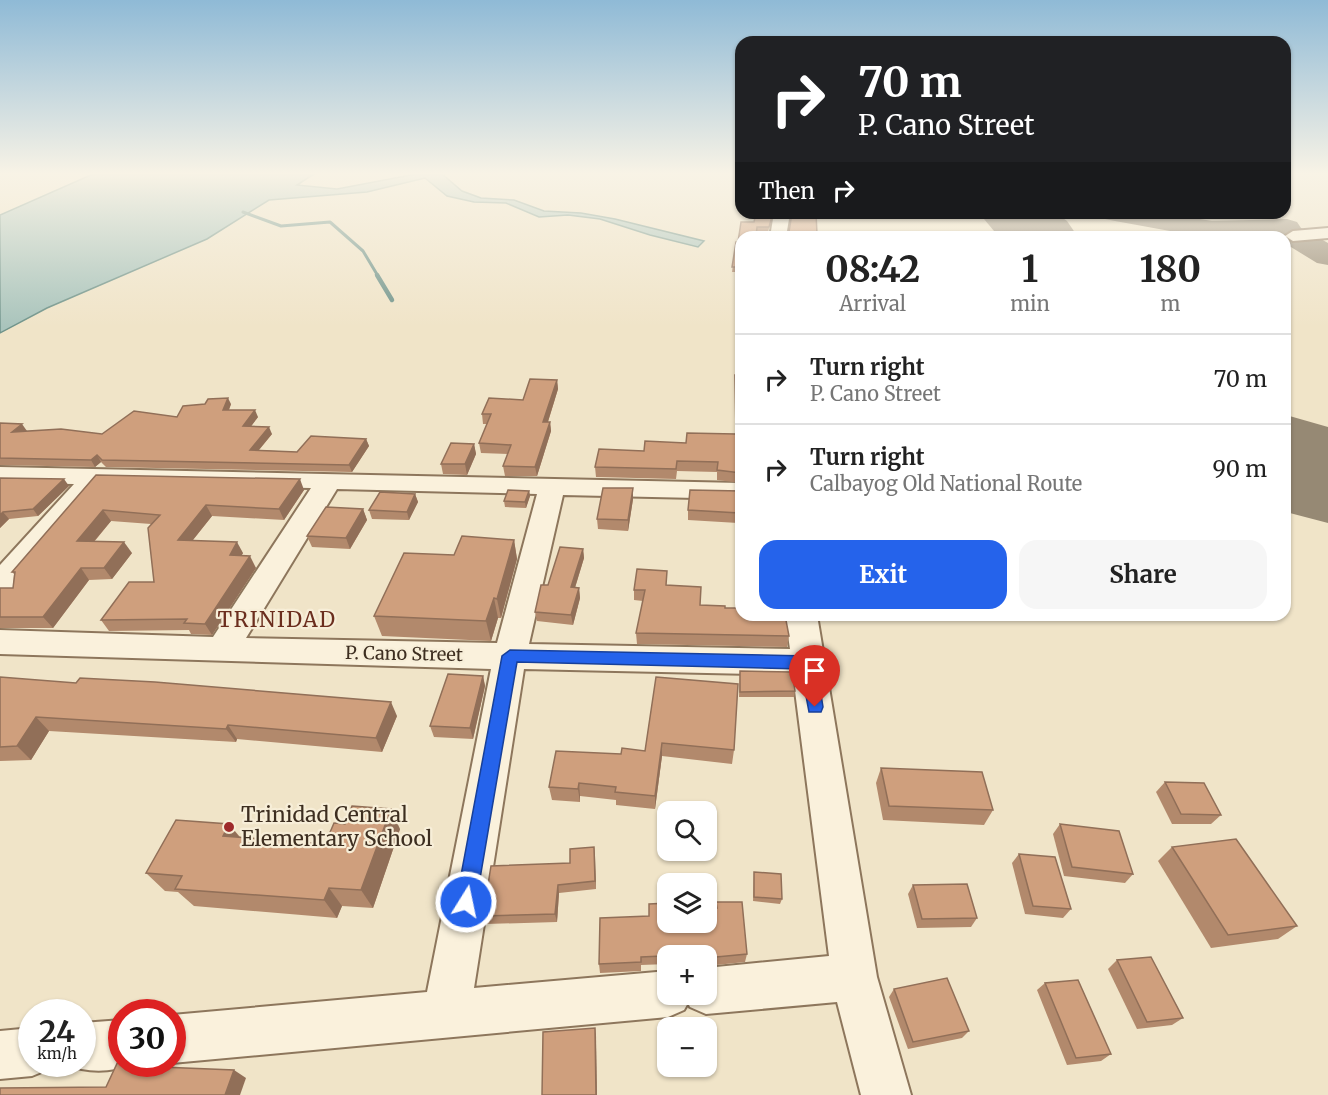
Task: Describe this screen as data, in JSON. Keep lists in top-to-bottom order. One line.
{"streets":{"street":["P. Cano Street"]},"districts":["TRINIDAD"],"places":["Trinidad Central Elementary School"],"page":{"turn":["70 m","P. Cano Street"],"then":"Then","eta":["08:42","Arrival","1","min","180","m"],"list":[{"name":"Turn right","note":"P. Cano Street","value":"70 m"},{"name":"Turn right","note":"Calbayog Old National Route","value":"90 m"}],"buttons":["Exit","Share"],"map_buttons":["+","−"],"speed":"24 km/h","limit":"30"}}
